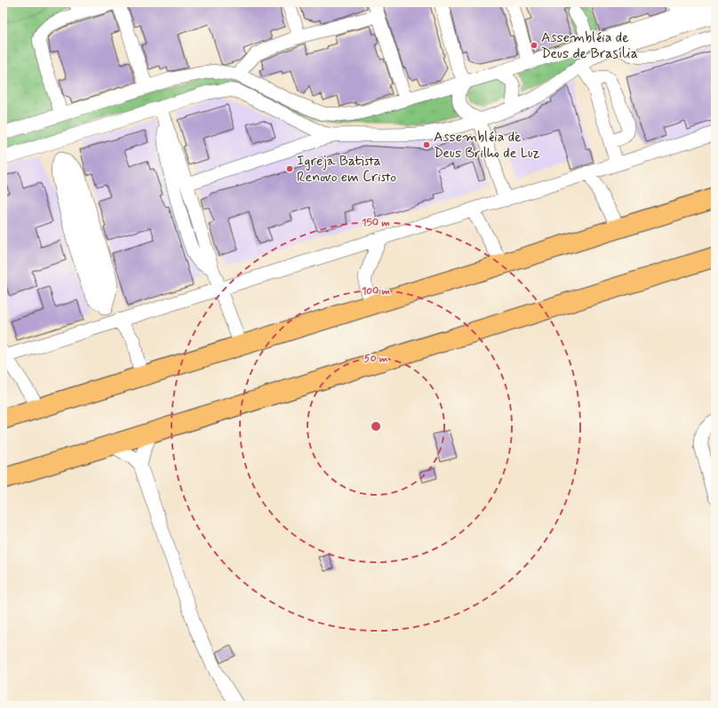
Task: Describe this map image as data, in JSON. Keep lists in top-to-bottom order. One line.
{"places":["Assembléia de Deus de Brasília","Assembléia de Deus Brilho de Luz","Igreja Batista Renovo em Cristo"],"rings":["150 m","100 m","50 m"]}
